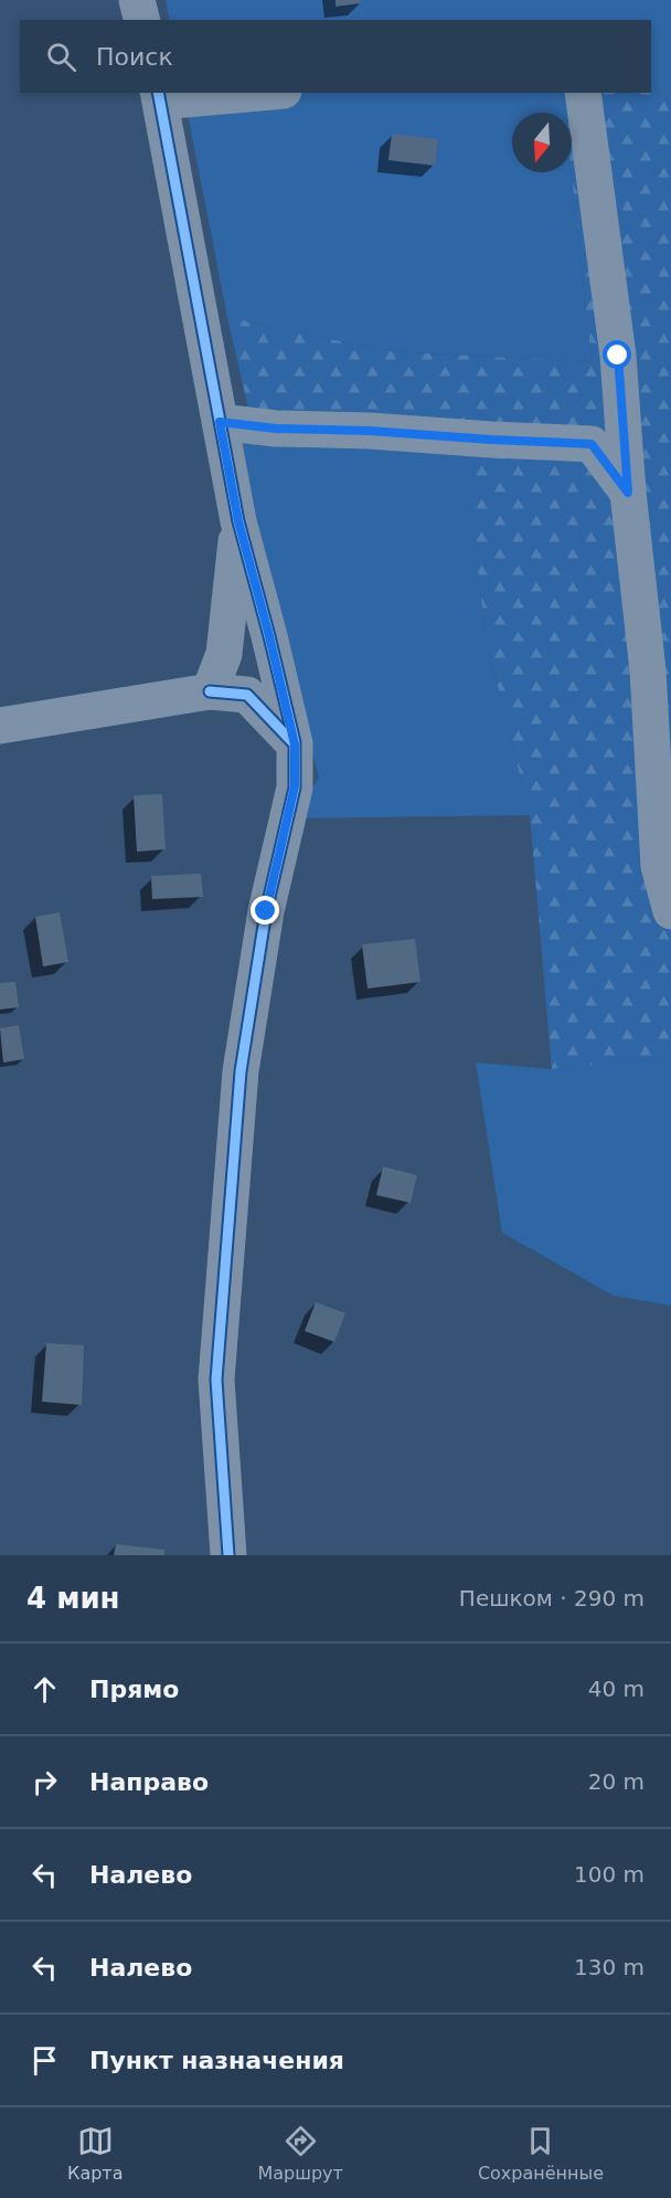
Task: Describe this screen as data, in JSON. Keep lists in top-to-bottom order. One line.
{"north":"bottom","page":{"search":"Поиск","heading":["4 мин","Пешком · 290 m"],"list":[["Прямо","40 m"],["Направо","20 m"],["Налево","100 m"],["Налево","130 m"],"Пункт назначения"],"nav":["Карта","Маршрут","Сохранённые"]}}
